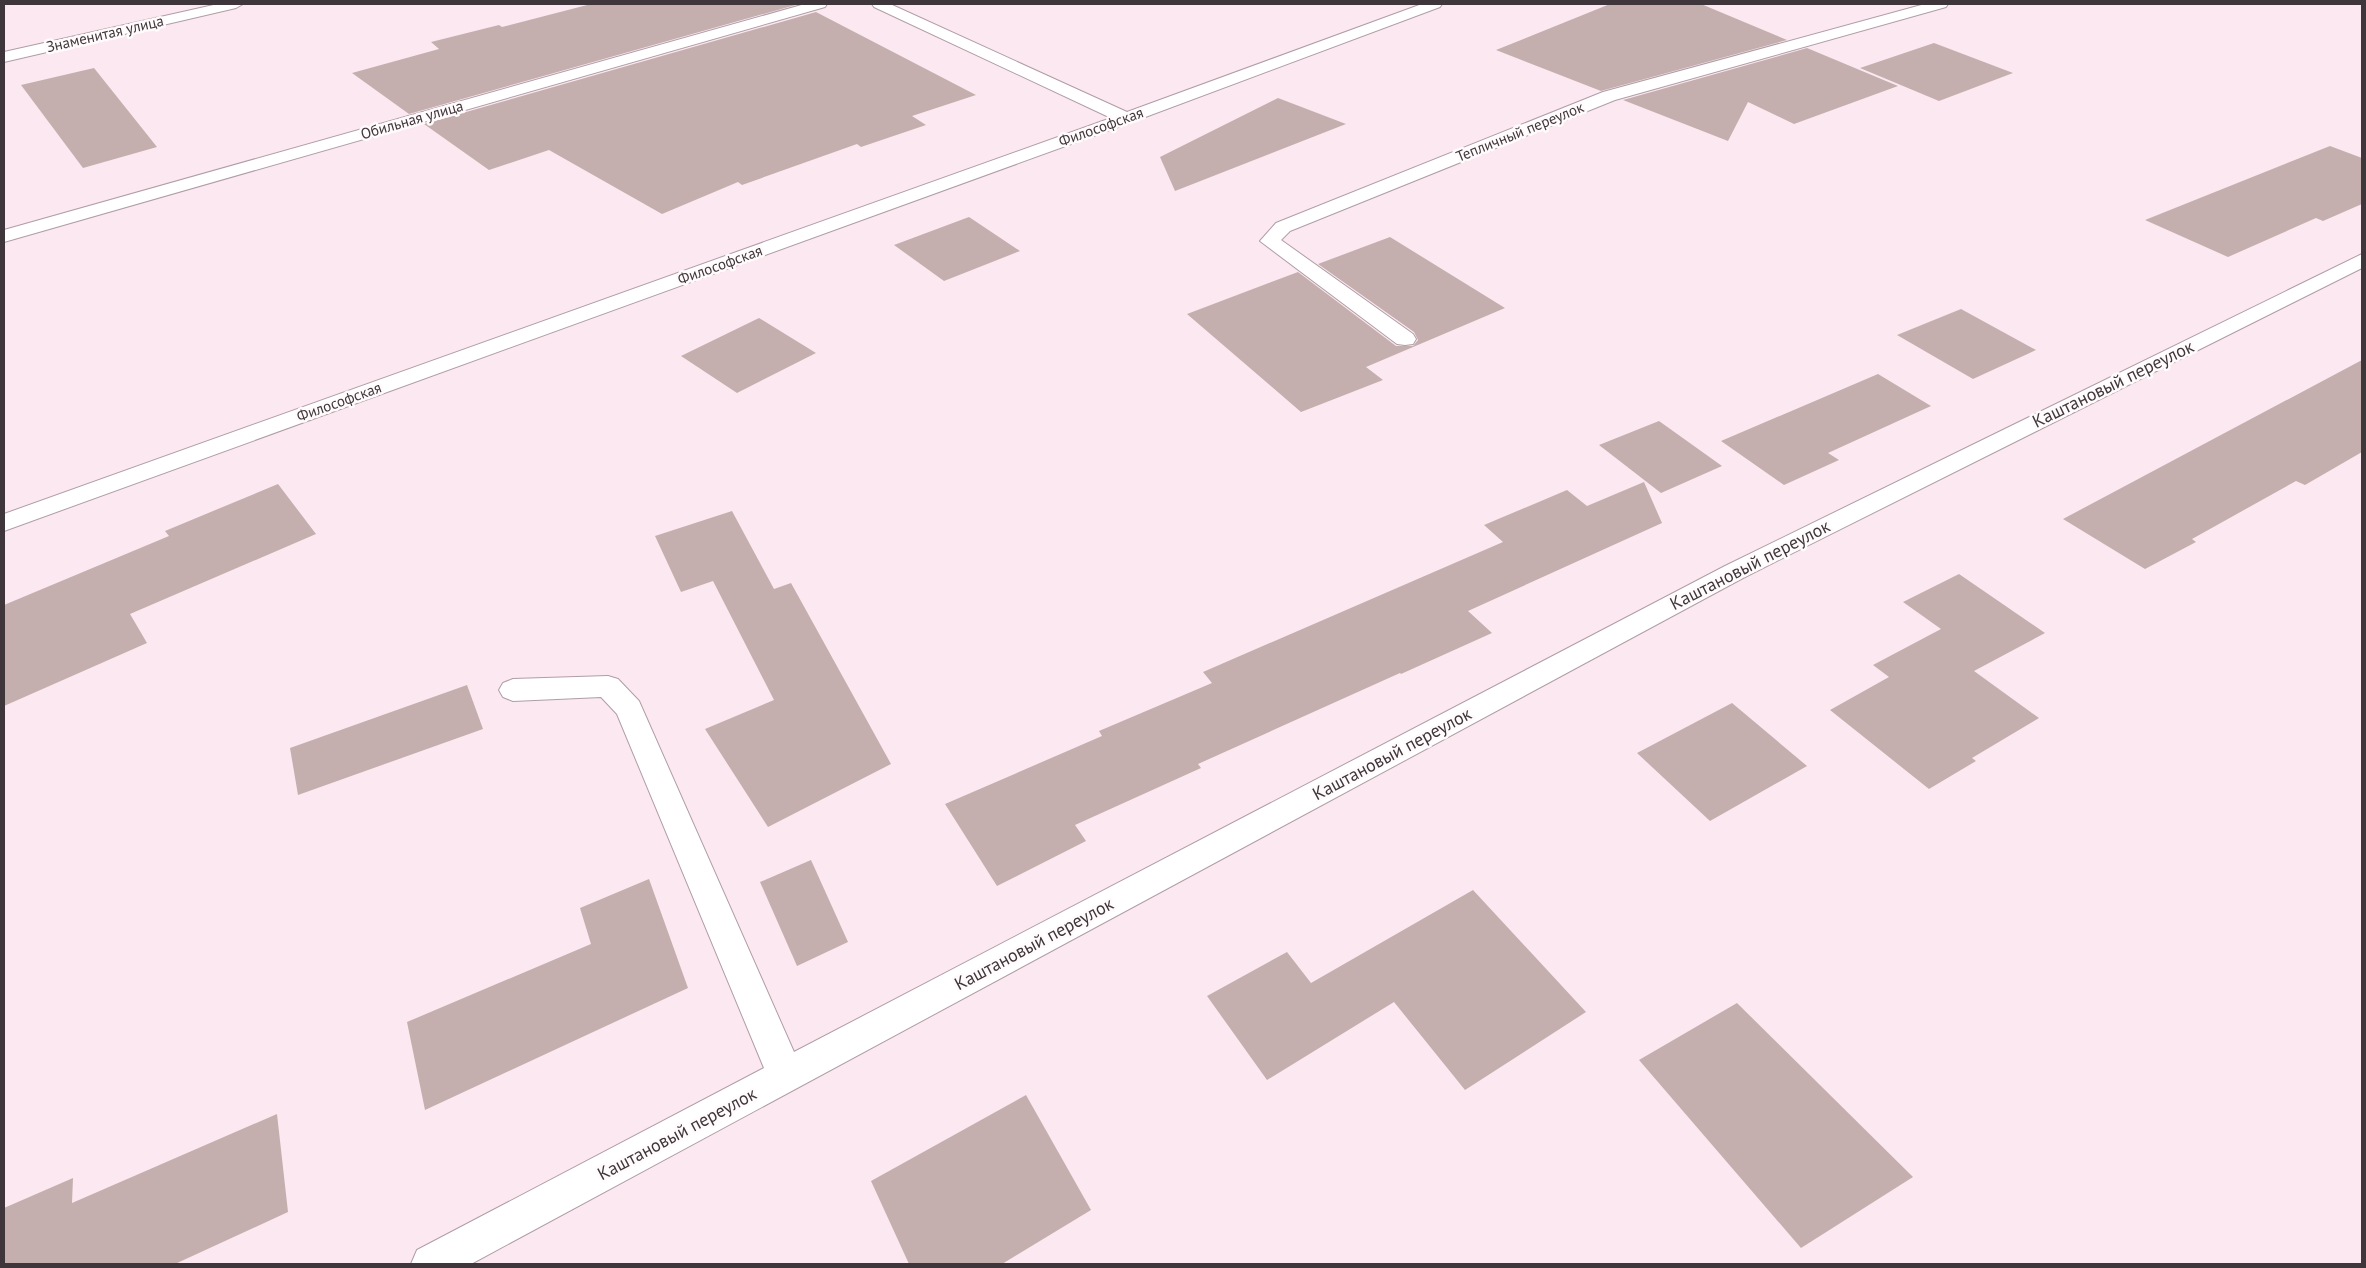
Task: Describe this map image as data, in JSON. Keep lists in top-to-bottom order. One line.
{"streets":{"street":["Знаменитая улица","Обильная улица","Философская","Тепличный переулок","Каштановый переулок"]}}
